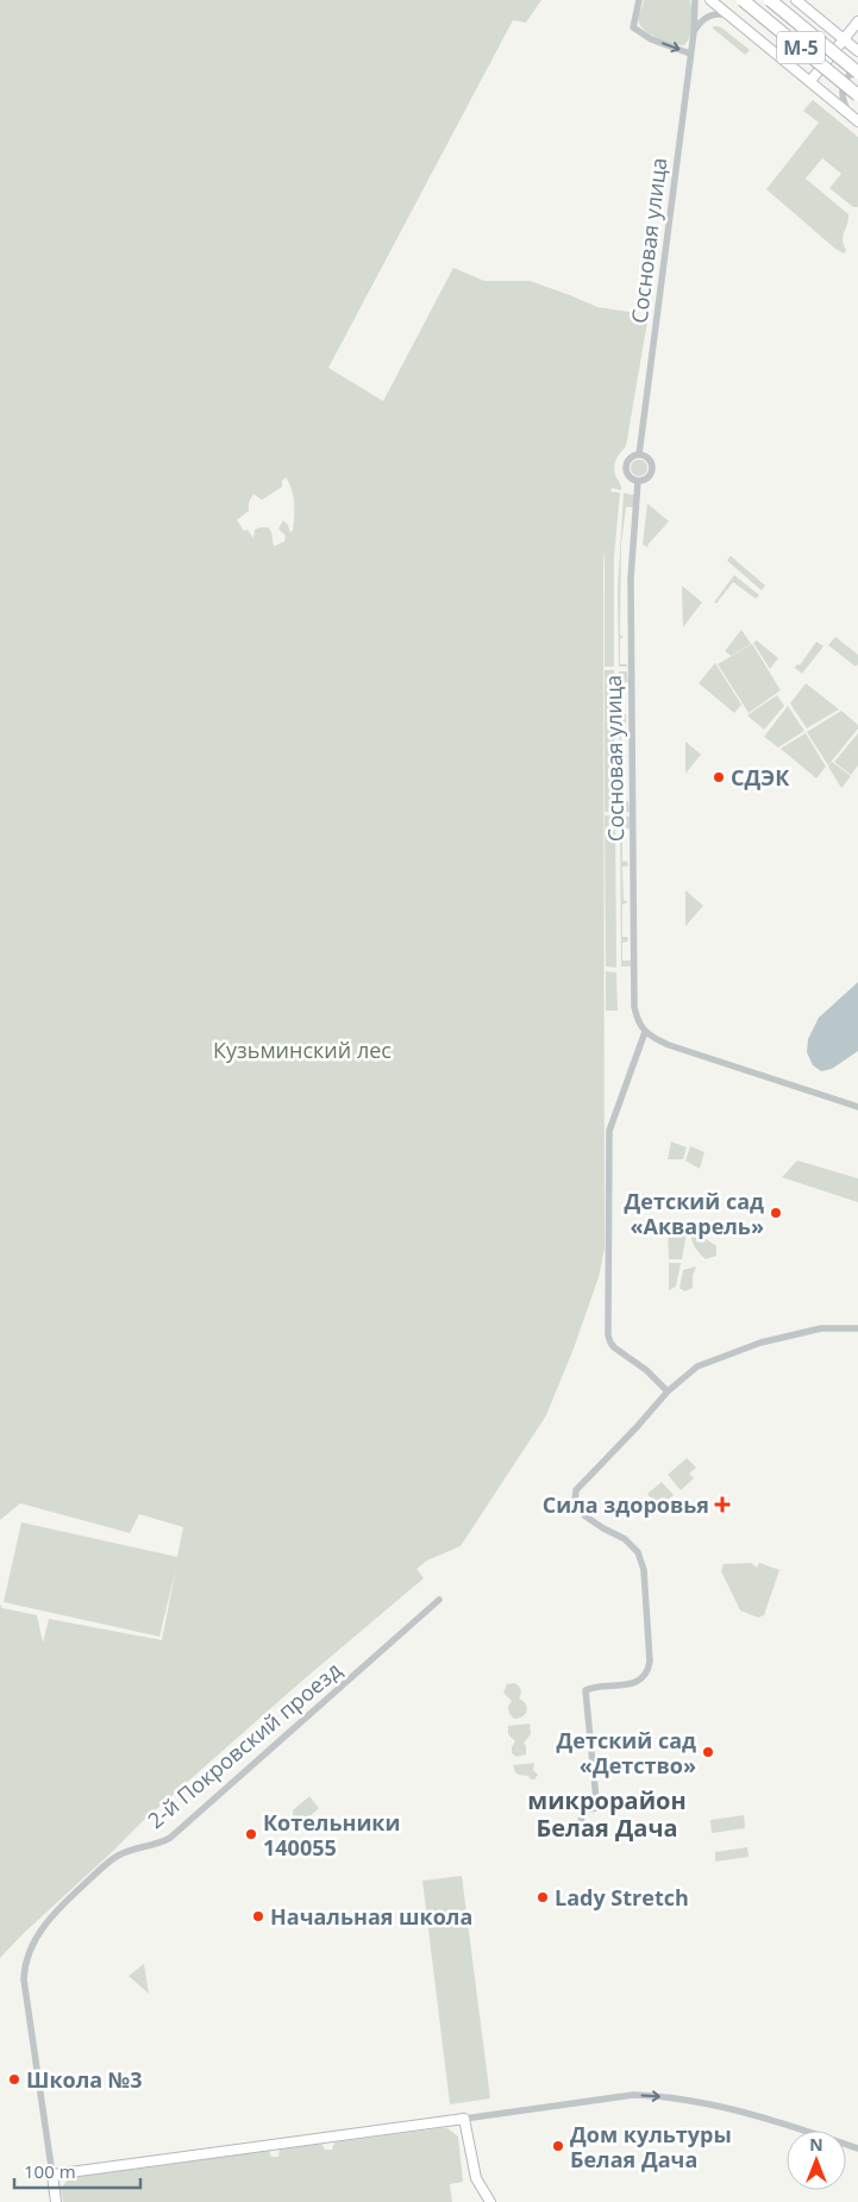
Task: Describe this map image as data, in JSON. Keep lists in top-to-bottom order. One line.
{"streets":{"highway":["М-5"],"street":["Сосновая улица","2-й Покровский проезд"]},"districts":["микрорайон Белая Дача"],"parks":["Кузьминский лес"],"places":{"other":["СДЭК","Детский сад «Акварель»","Детский сад «Детство»","Котельники 140055","Lady Stretch","Начальная школа","Школа №3","Дом культуры Белая Дача"],"health":["Сила здоровья"]},"scale_bar":"100 m","north":"top"}
